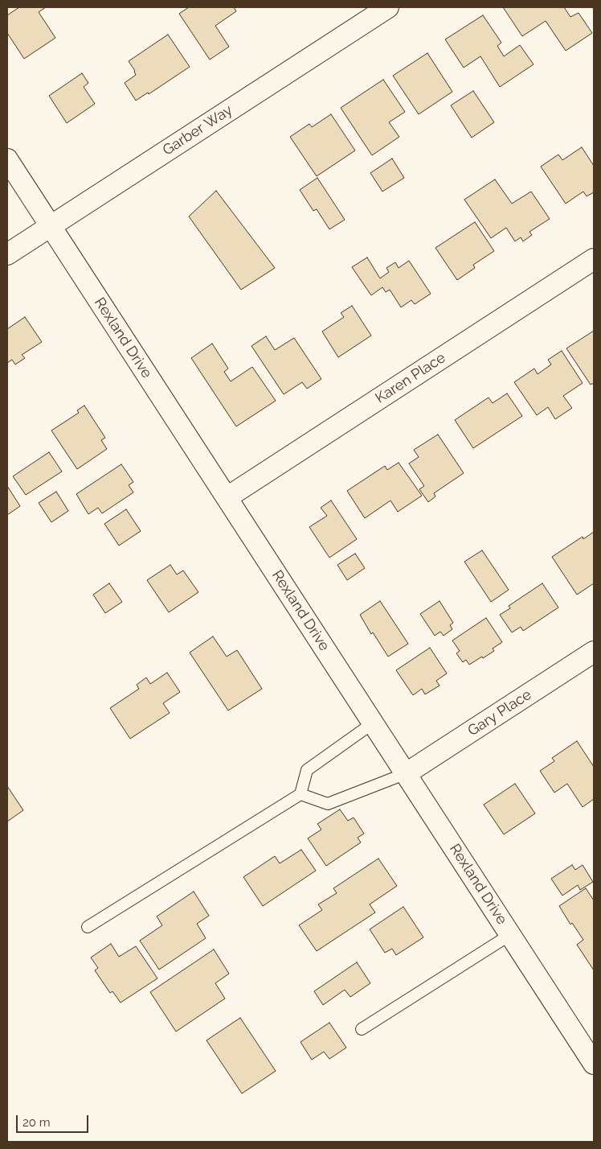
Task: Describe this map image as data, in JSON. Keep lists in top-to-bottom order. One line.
{"streets":{"street":["Garber Way","Rexland Drive","Karen Place","Gary Place"]},"crossings":[["Garber Way","Rexland Drive"],["Rexland Drive","Karen Place"],["Rexland Drive","Gary Place"]],"scale_bar":"20 m"}
